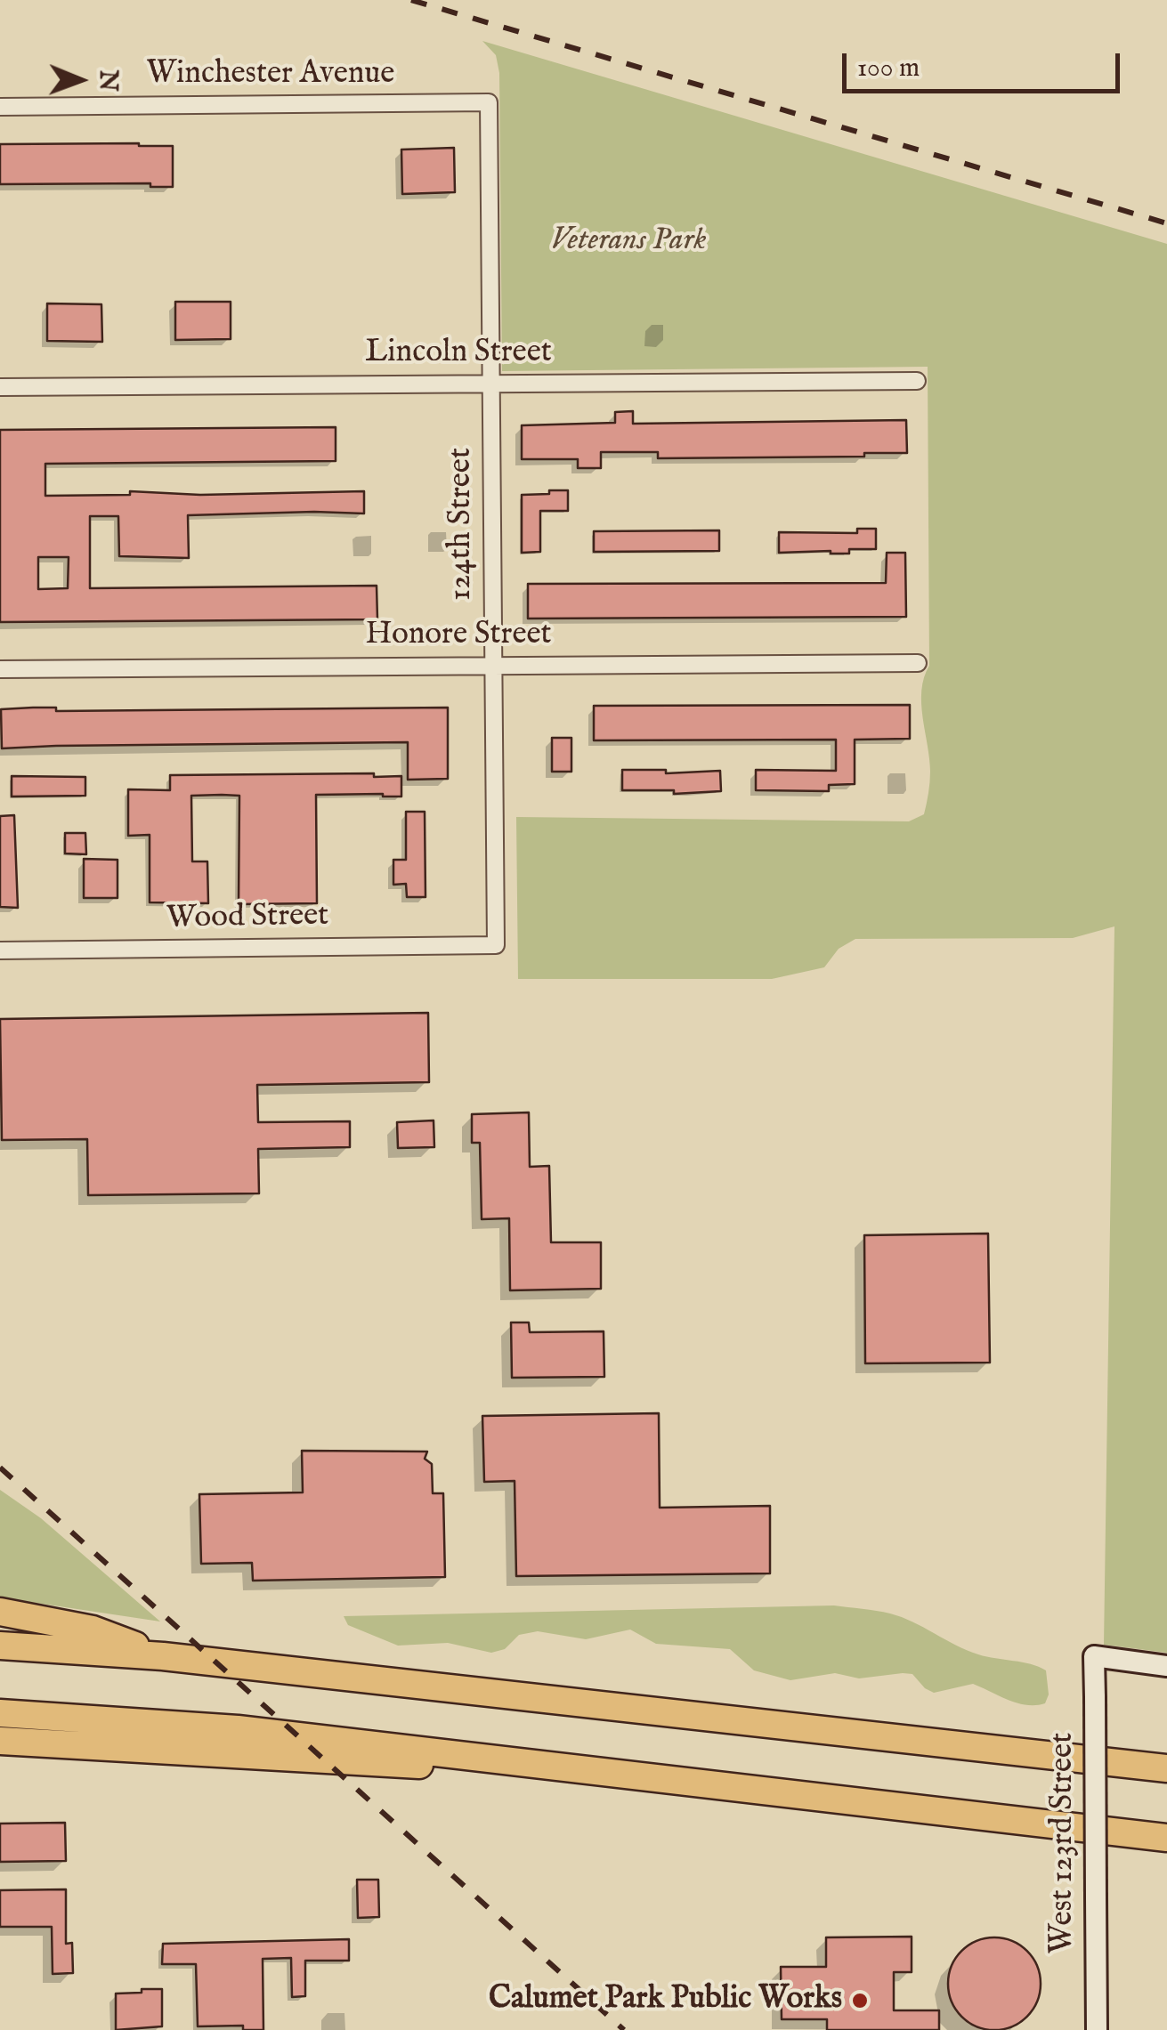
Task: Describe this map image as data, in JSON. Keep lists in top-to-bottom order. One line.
{"streets":{"main road":["West 123rd Street"],"street":["Winchester Avenue","Lincoln Street","124th Street","Honore Street","Wood Street"]},"crossings":[["Winchester Avenue","124th Street"],["Lincoln Street","124th Street"],["124th Street","Honore Street"],["124th Street","Wood Street"]],"parks":["Veterans Park"],"places":["Calumet Park Public Works"],"scale_bar":"100 m","north":"right"}
